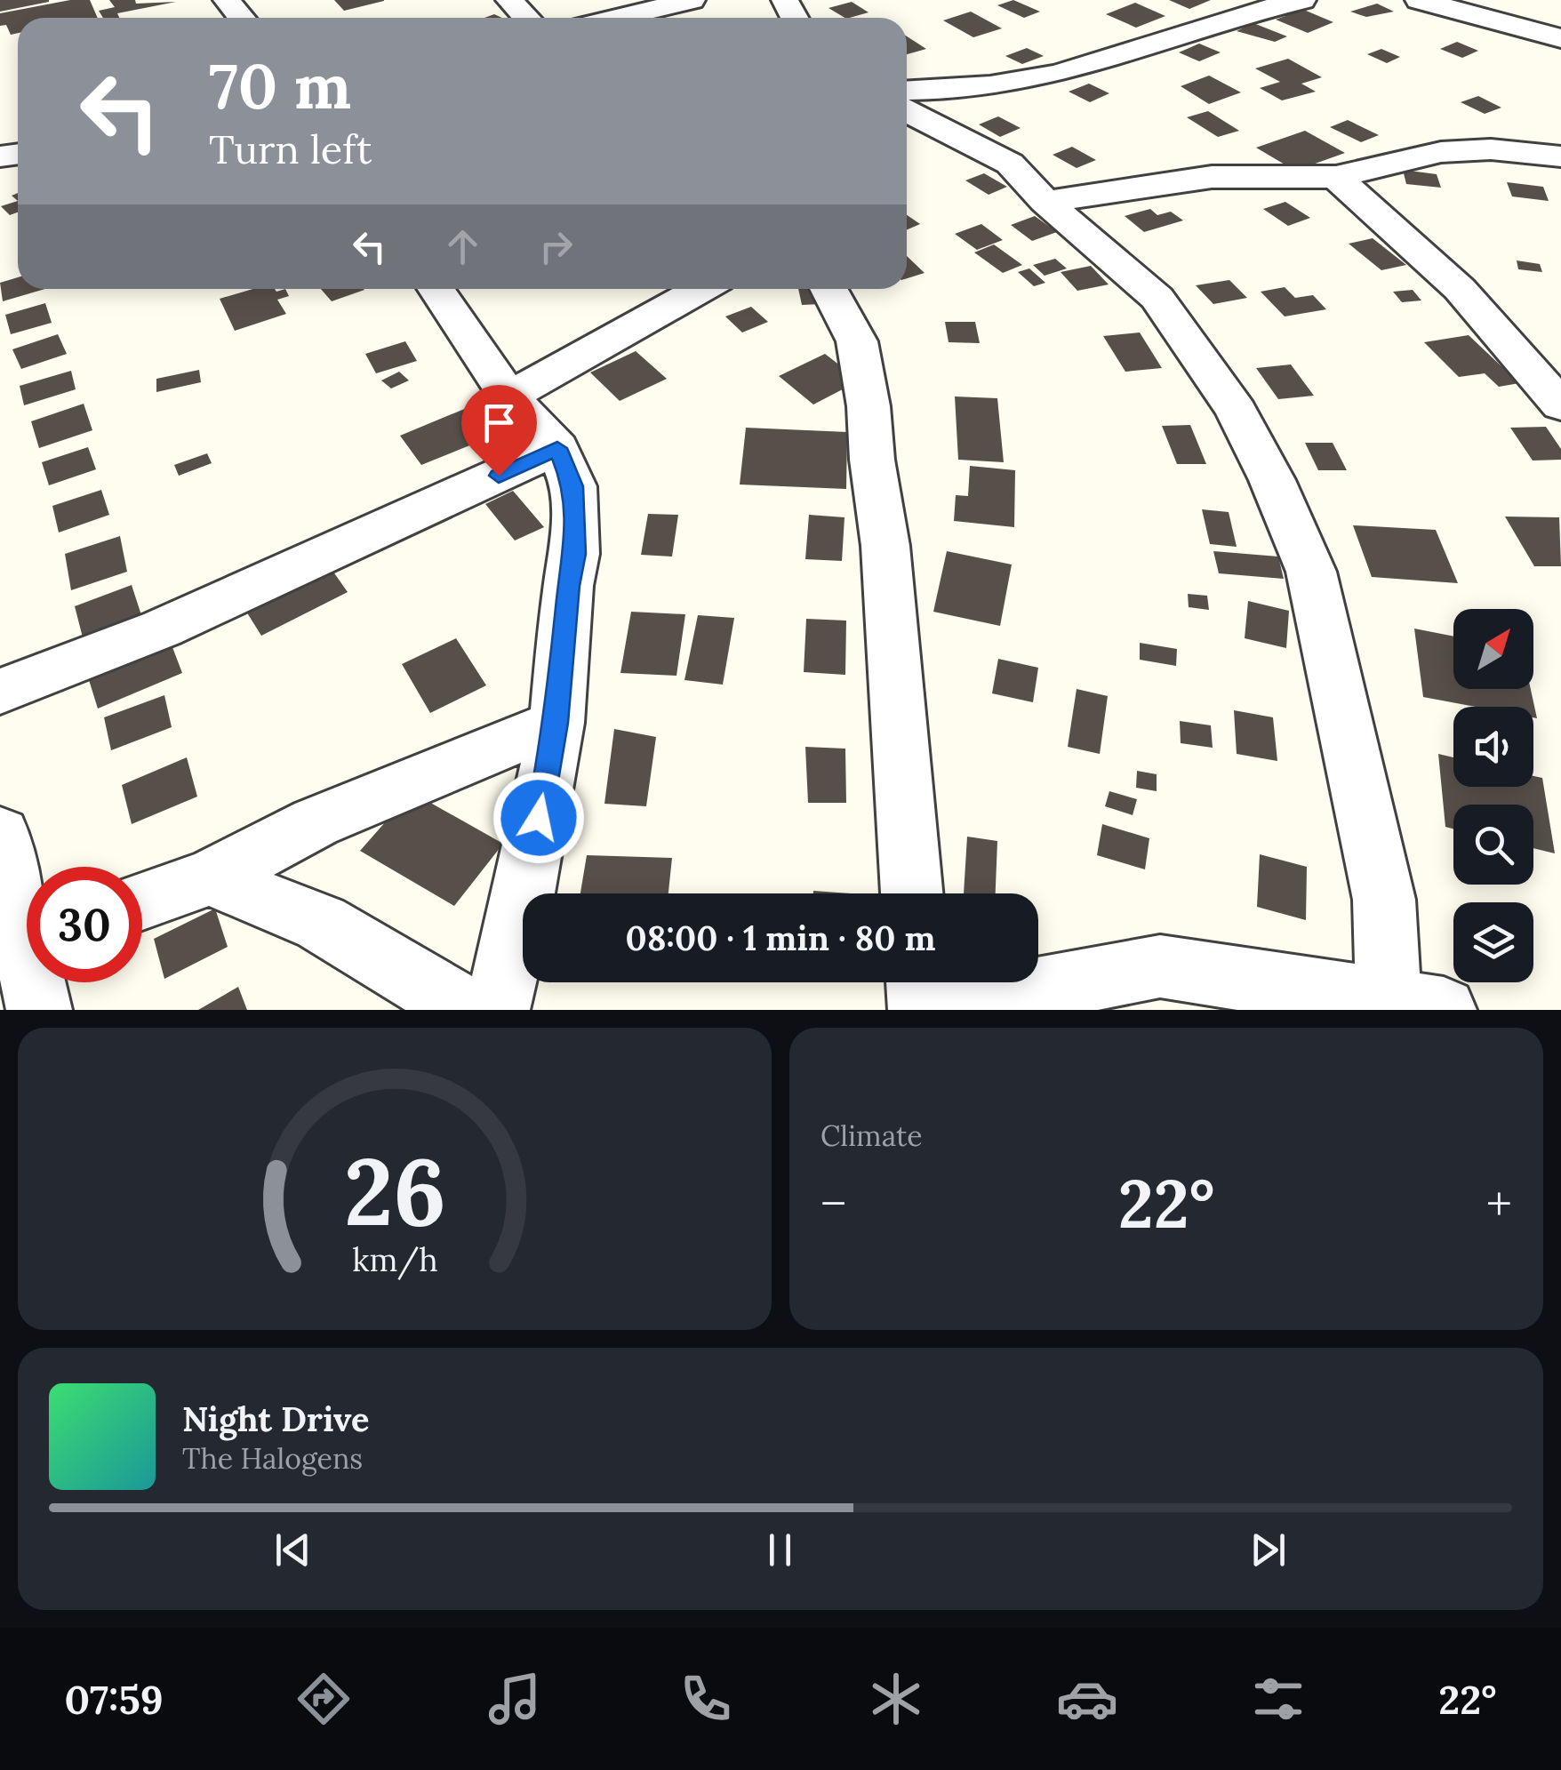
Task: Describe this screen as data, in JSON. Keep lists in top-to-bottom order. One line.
{"north":"top right","page":{"turn":["70 m","Turn left"],"limit":"30","trip":"08:00 · 1 min · 80 m","tile":"Climate","heat":["−","22°","+"],"song":["Night Drive","The Halogens"],"tabs":["07:59","22°"],"gauge":["26","km/h"]}}
